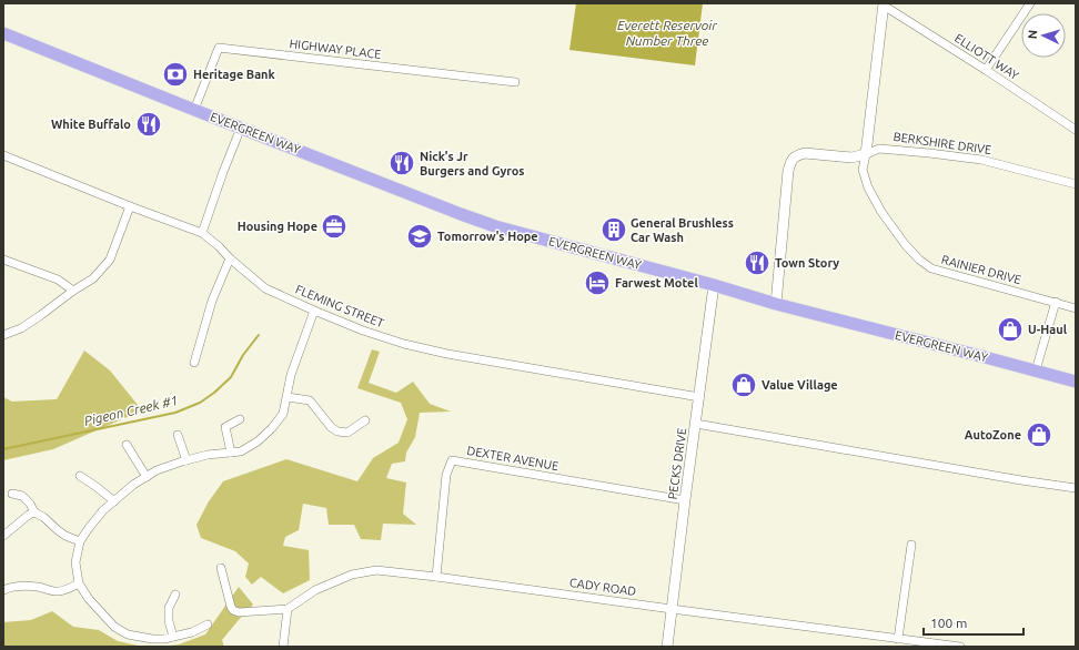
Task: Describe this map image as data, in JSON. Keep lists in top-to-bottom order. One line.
{"streets":{"main road":["EVERGREEN WAY"],"street":["HIGHWAY PLACE","ELLIOTT WAY","BERKSHIRE DRIVE","RAINIER DRIVE","FLEMING STREET","DEXTER AVENUE","PECKS DRIVE","CADY ROAD"]},"crossings":[["HIGHWAY PLACE","EVERGREEN WAY"],["EVERGREEN WAY","BERKSHIRE DRIVE"],["EVERGREEN WAY","PECKS DRIVE"],["BERKSHIRE DRIVE","RAINIER DRIVE"],["FLEMING STREET","PECKS DRIVE"],["DEXTER AVENUE","PECKS DRIVE"],["DEXTER AVENUE","CADY ROAD"],["PECKS DRIVE","CADY ROAD"]],"water":["Everett Reservoir Number Three","Pigeon Creek #1"],"places":{"bank":["Heritage Bank"],"restaurant":["White Buffalo","Nick's Jr Burgers and Gyros","Town Story"],"office":["Housing Hope"],"building":["General Brushless Car Wash"],"school or university":["Tomorrow's Hope"],"hotel":["Farwest Motel"],"shop":["U-Haul","Value Village","AutoZone"]},"scale_bar":"100 m","north":"left"}
